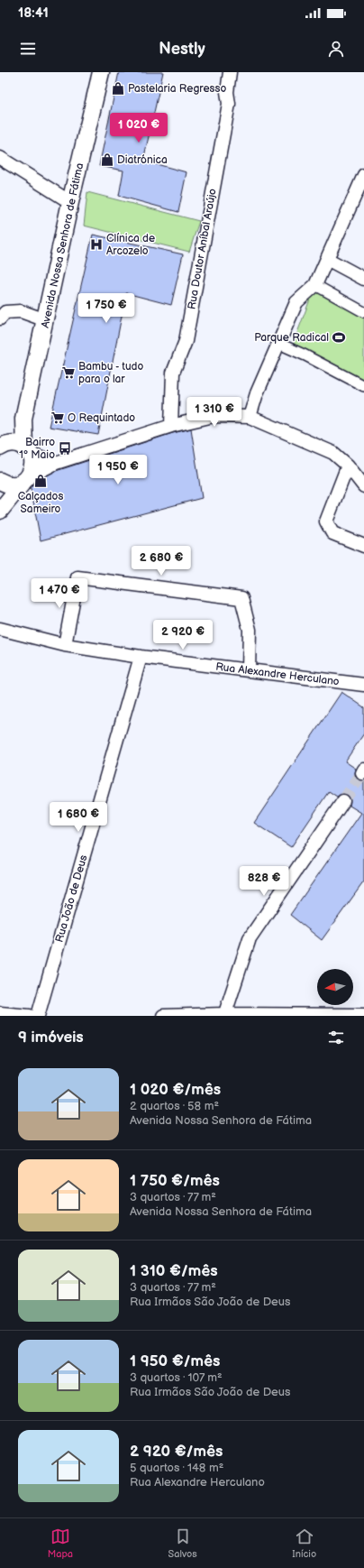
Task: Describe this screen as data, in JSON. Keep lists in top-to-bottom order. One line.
{"streets":{"street":["Avenida Nossa Senhora de Fátima","Rua Doutor Aníbal Araújo","Rua Alexandre Herculano","Rua João de Deus"]},"crossings":[["Rua Alexandre Herculano","Rua João de Deus"]],"places":{"shop":["Pastelaria Regresso","Diatrónica","Calçados Sameiro"],"hospital":["Clínica de Arcozelo"],"sports":["Parque Radical"],"supermarket":["Bambu - tudo para o lar","O Requintado"],"bus stop":["Bairro 1º Maio"]},"north":"left","page":{"status":"18:41","header":"Nestly","price":["1 020 €","1 750 €","1 310 €","1 950 €","2 680 €","1 470 €","2 920 €","1 680 €","828 €"],"heading":"9 imóveis","list":[{"name":"1 020 €/mês","note":"2 quartos · 58 m² · Avenida Nossa Senhora de Fátima"},{"name":"1 750 €/mês","note":"3 quartos · 77 m² · Avenida Nossa Senhora de Fátima"},{"name":"1 310 €/mês","note":"3 quartos · 77 m² · Rua Irmãos São João de Deus"},{"name":"1 950 €/mês","note":"3 quartos · 107 m² · Rua Irmãos São João de Deus"},{"name":"2 920 €/mês","note":"5 quartos · 148 m² · Rua Alexandre Herculano"}],"tabs":["Mapa","Salvos","Início"]}}
